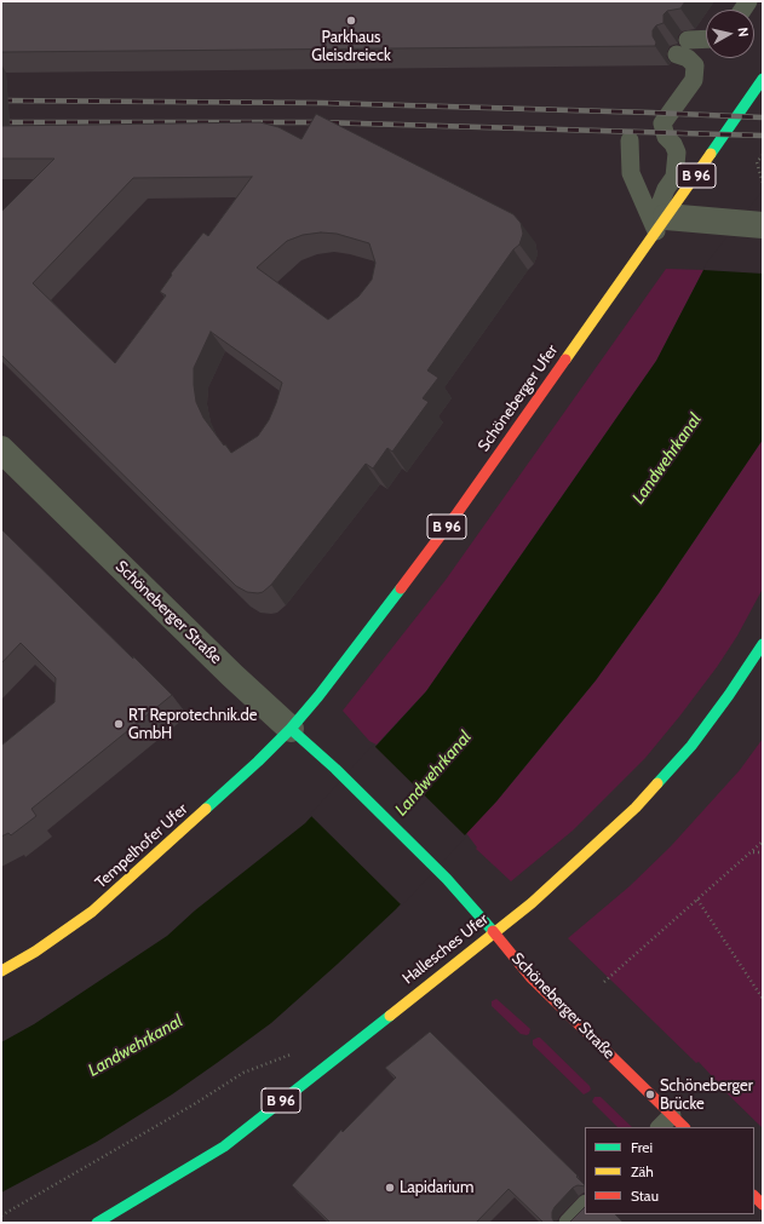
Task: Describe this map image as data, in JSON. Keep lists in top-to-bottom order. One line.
{"streets":{"main road":["B 96","Schöneberger Ufer","Schöneberger Straße","Tempelhofer Ufer","Hallesches Ufer"]},"crossings":[["Schöneberger Ufer","Schöneberger Straße"],["Schöneberger Ufer","Tempelhofer Ufer"],["Schöneberger Straße","Tempelhofer Ufer"],["Schöneberger Straße","Hallesches Ufer"]],"water":["Landwehrkanal"],"places":["Parkhaus Gleisdreieck","RT Reprotechnik.de GmbH","Schöneberger Brücke","Lapidarium"],"legend":["Frei","Zäh","Stau"],"north":"right"}
